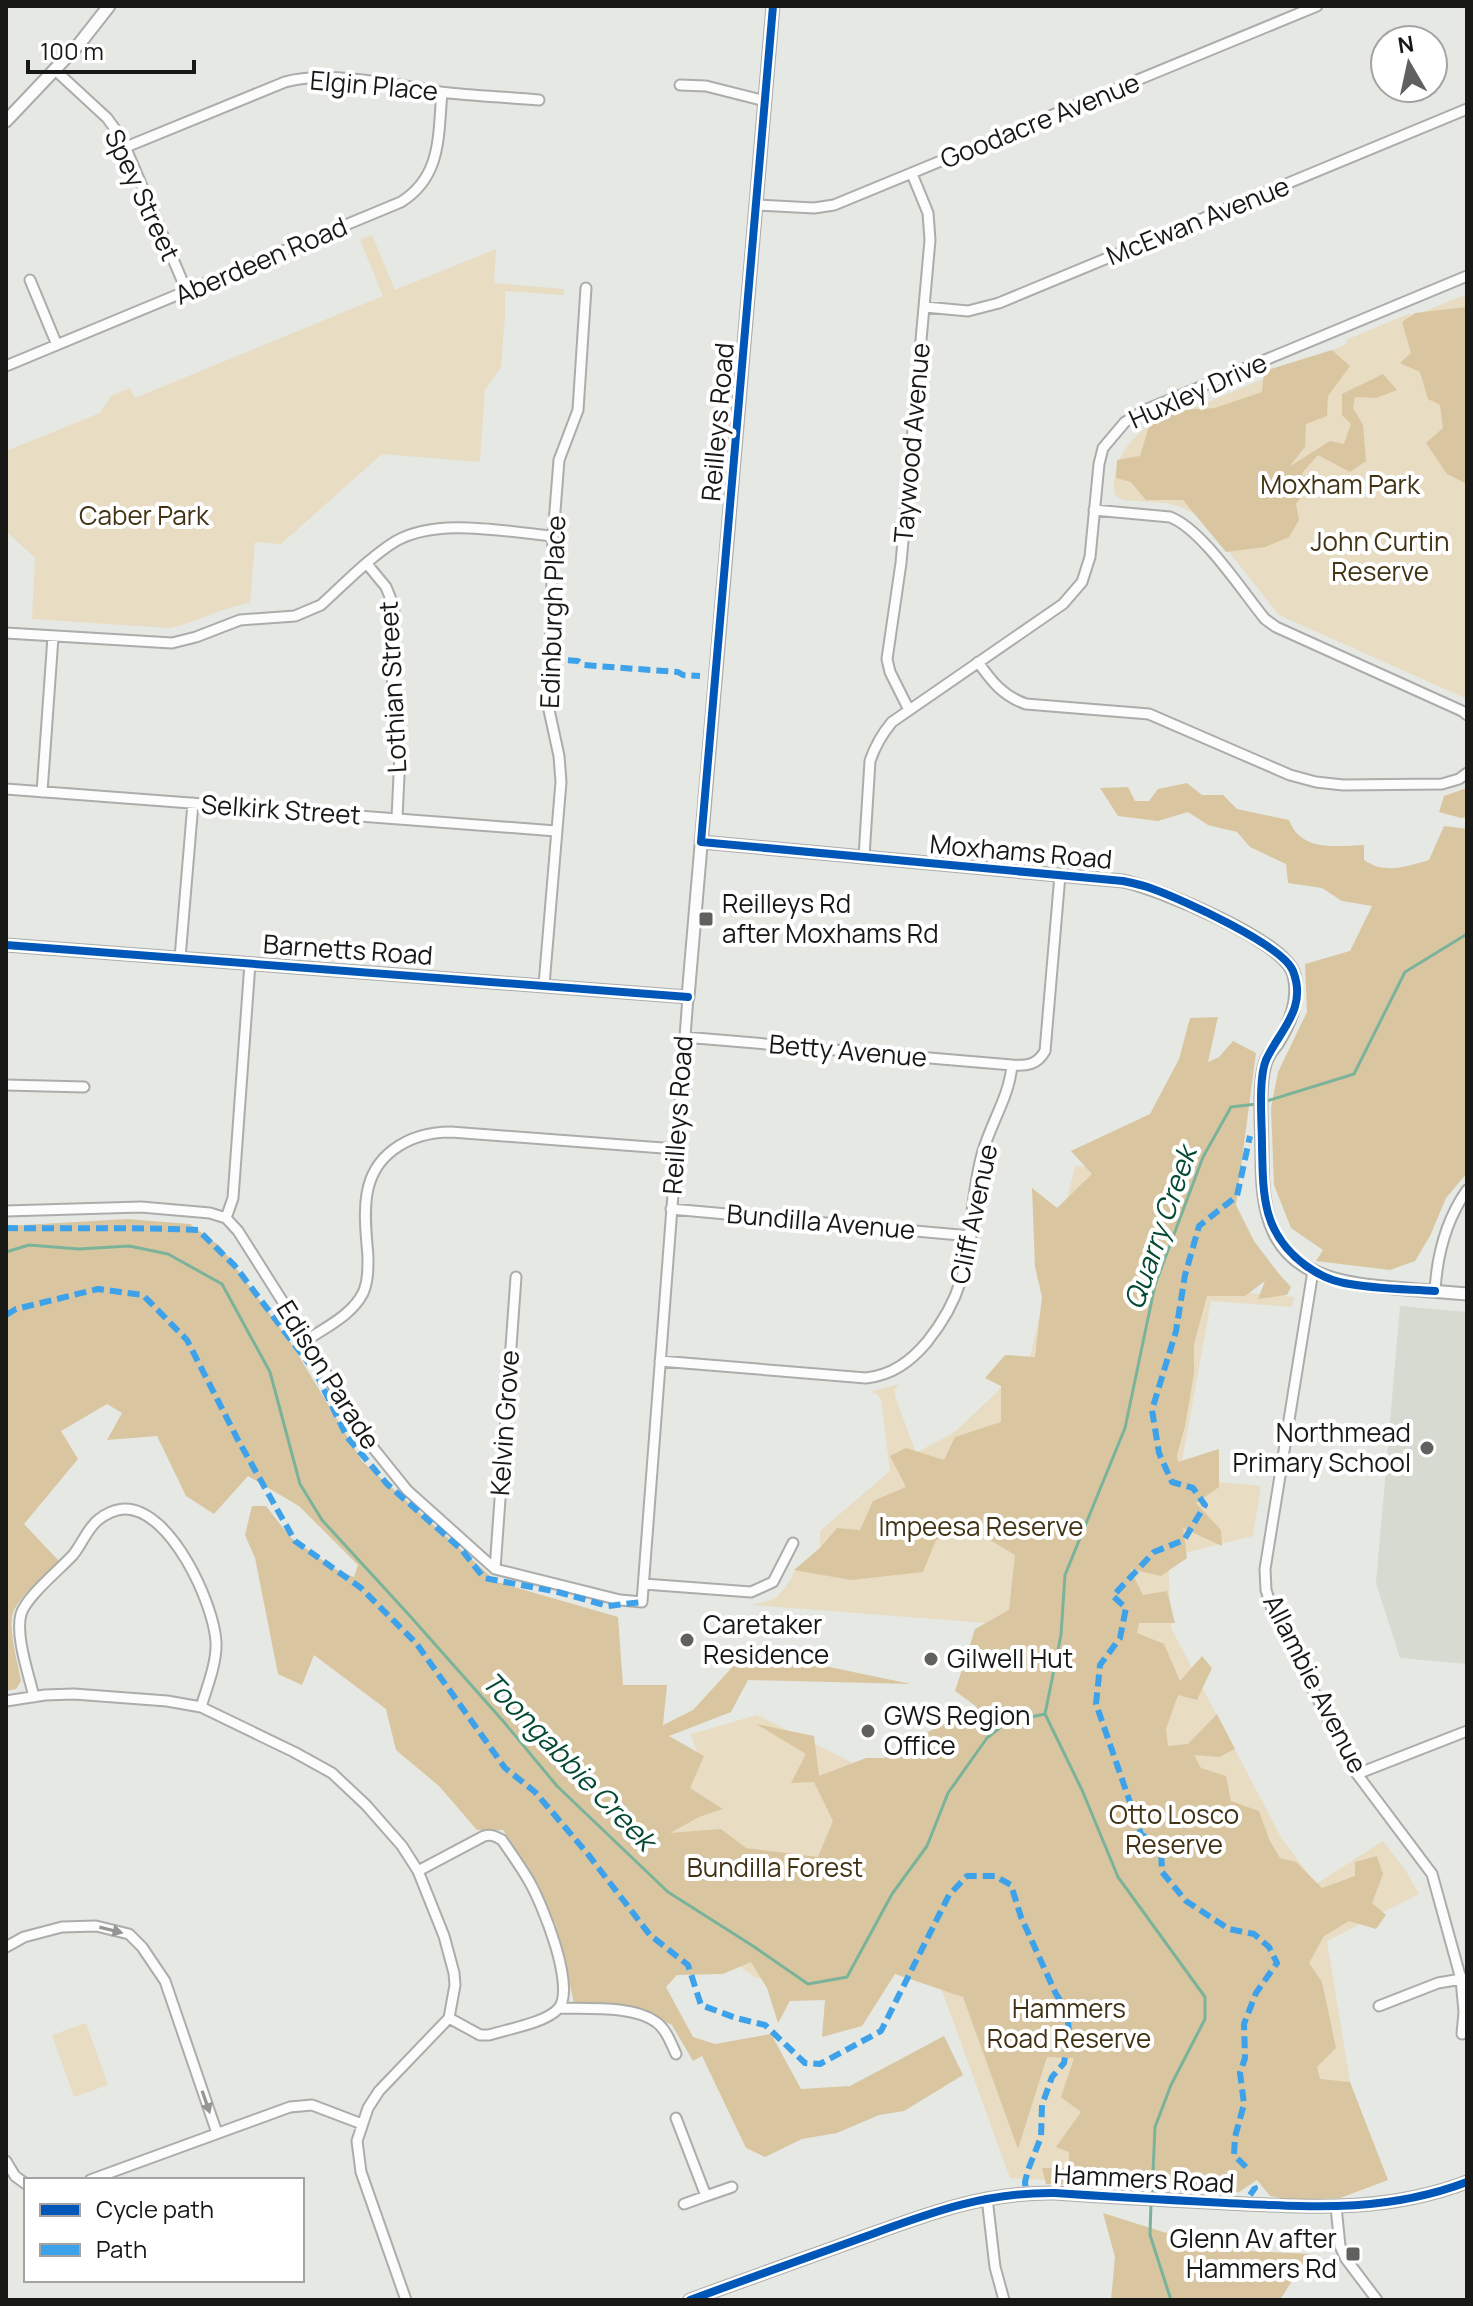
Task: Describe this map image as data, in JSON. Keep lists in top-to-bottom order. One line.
{"streets":{"street":["Elgin Place","Goodacre Avenue","Spey Street","McEwan Avenue","Aberdeen Road","Huxley Drive","Reilleys Road","Taywood Avenue","Edinburgh Place","Lothian Street","Selkirk Street","Moxhams Road","Barnetts Road","Betty Avenue","Cliff Avenue","Bundilla Avenue","Edison Parade","Kelvin Grove","Allambie Avenue","Hammers Road"]},"crossings":[["Elgin Place","Spey Street"],["Elgin Place","Aberdeen Road"],["Goodacre Avenue","Reilleys Road"],["Goodacre Avenue","Taywood Avenue"],["Spey Street","Aberdeen Road"],["McEwan Avenue","Taywood Avenue"],["Huxley Drive","Taywood Avenue"],["Huxley Drive","Moxhams Road"],["Reilleys Road","Moxhams Road"],["Reilleys Road","Barnetts Road"],["Reilleys Road","Betty Avenue"],["Reilleys Road","Cliff Avenue"],["Reilleys Road","Bundilla Avenue"],["Reilleys Road","Edison Parade"],["Edinburgh Place","Selkirk Street"],["Edinburgh Place","Barnetts Road"],["Lothian Street","Selkirk Street"],["Moxhams Road","Allambie Avenue"],["Betty Avenue","Cliff Avenue"],["Cliff Avenue","Bundilla Avenue"],["Edison Parade","Kelvin Grove"]],"water":["Quarry Creek","Toongabbie Creek"],"parks":["Moxham Park","Caber Park","John Curtin Reserve","Impeesa Reserve","Otto Losco Reserve","Bundilla Forest","Hammers Road Reserve"],"places":{"transit":["Reilleys Rd after Moxhams Rd","Glenn Av after Hammers Rd"],"other":["Northmead Primary School","Caretaker Residence","Gilwell Hut","GWS Region Office"]},"legend":["Cycle path","Path"],"scale_bar":"100 m","north":"top"}
